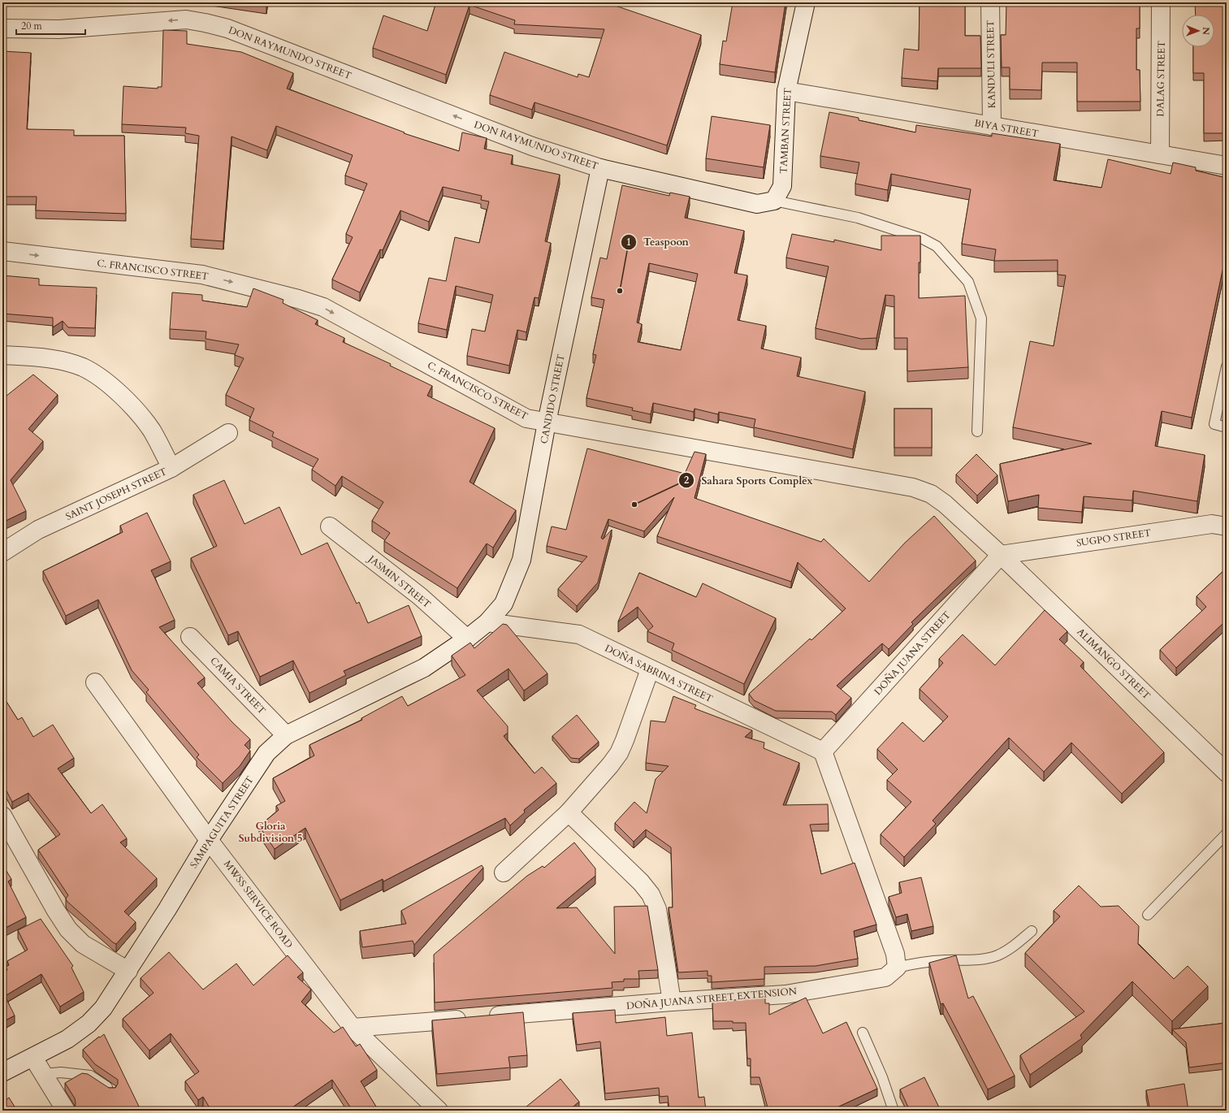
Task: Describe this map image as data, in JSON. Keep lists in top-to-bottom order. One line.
{"streets":{"street":["DON RAYMUNDO STREET","KANDULI STREET","DALAG STREET","BIYA STREET","TAMBAN STREET","C. FRANCISCO STREET","CANDIDO STREET","SAINT JOSEPH STREET","SUGPO STREET","JASMIN STREET","DOÑA JUANA STREET","ALIMANGO STREET","DOÑA SABRINA STREET","CAMIA STREET","SAMPAGUITA STREET","MWSS SERVICE ROAD","DOÑA JUANA STREET EXTENSION"]},"crossings":[["DON RAYMUNDO STREET","TAMBAN STREET"],["DON RAYMUNDO STREET","CANDIDO STREET"],["KANDULI STREET","BIYA STREET"],["DALAG STREET","BIYA STREET"],["BIYA STREET","TAMBAN STREET"],["C. FRANCISCO STREET","CANDIDO STREET"],["C. FRANCISCO STREET","SUGPO STREET"],["C. FRANCISCO STREET","DOÑA JUANA STREET"],["C. FRANCISCO STREET","ALIMANGO STREET"],["CANDIDO STREET","DOÑA SABRINA STREET"],["CANDIDO STREET","SAMPAGUITA STREET"],["SUGPO STREET","DOÑA JUANA STREET"],["SUGPO STREET","ALIMANGO STREET"],["JASMIN STREET","SAMPAGUITA STREET"],["DOÑA JUANA STREET","ALIMANGO STREET"],["DOÑA JUANA STREET","DOÑA SABRINA STREET"],["DOÑA SABRINA STREET","SAMPAGUITA STREET"],["CAMIA STREET","SAMPAGUITA STREET"],["SAMPAGUITA STREET","MWSS SERVICE ROAD"],["MWSS SERVICE ROAD","DOÑA JUANA STREET EXTENSION"]],"one_way":["DON RAYMUNDO STREET","C. FRANCISCO STREET"],"districts":["Gloria Subdivision 5"],"places":["Teaspoon","Sahara Sports Complex"],"scale_bar":"20 m","north":"right"}
